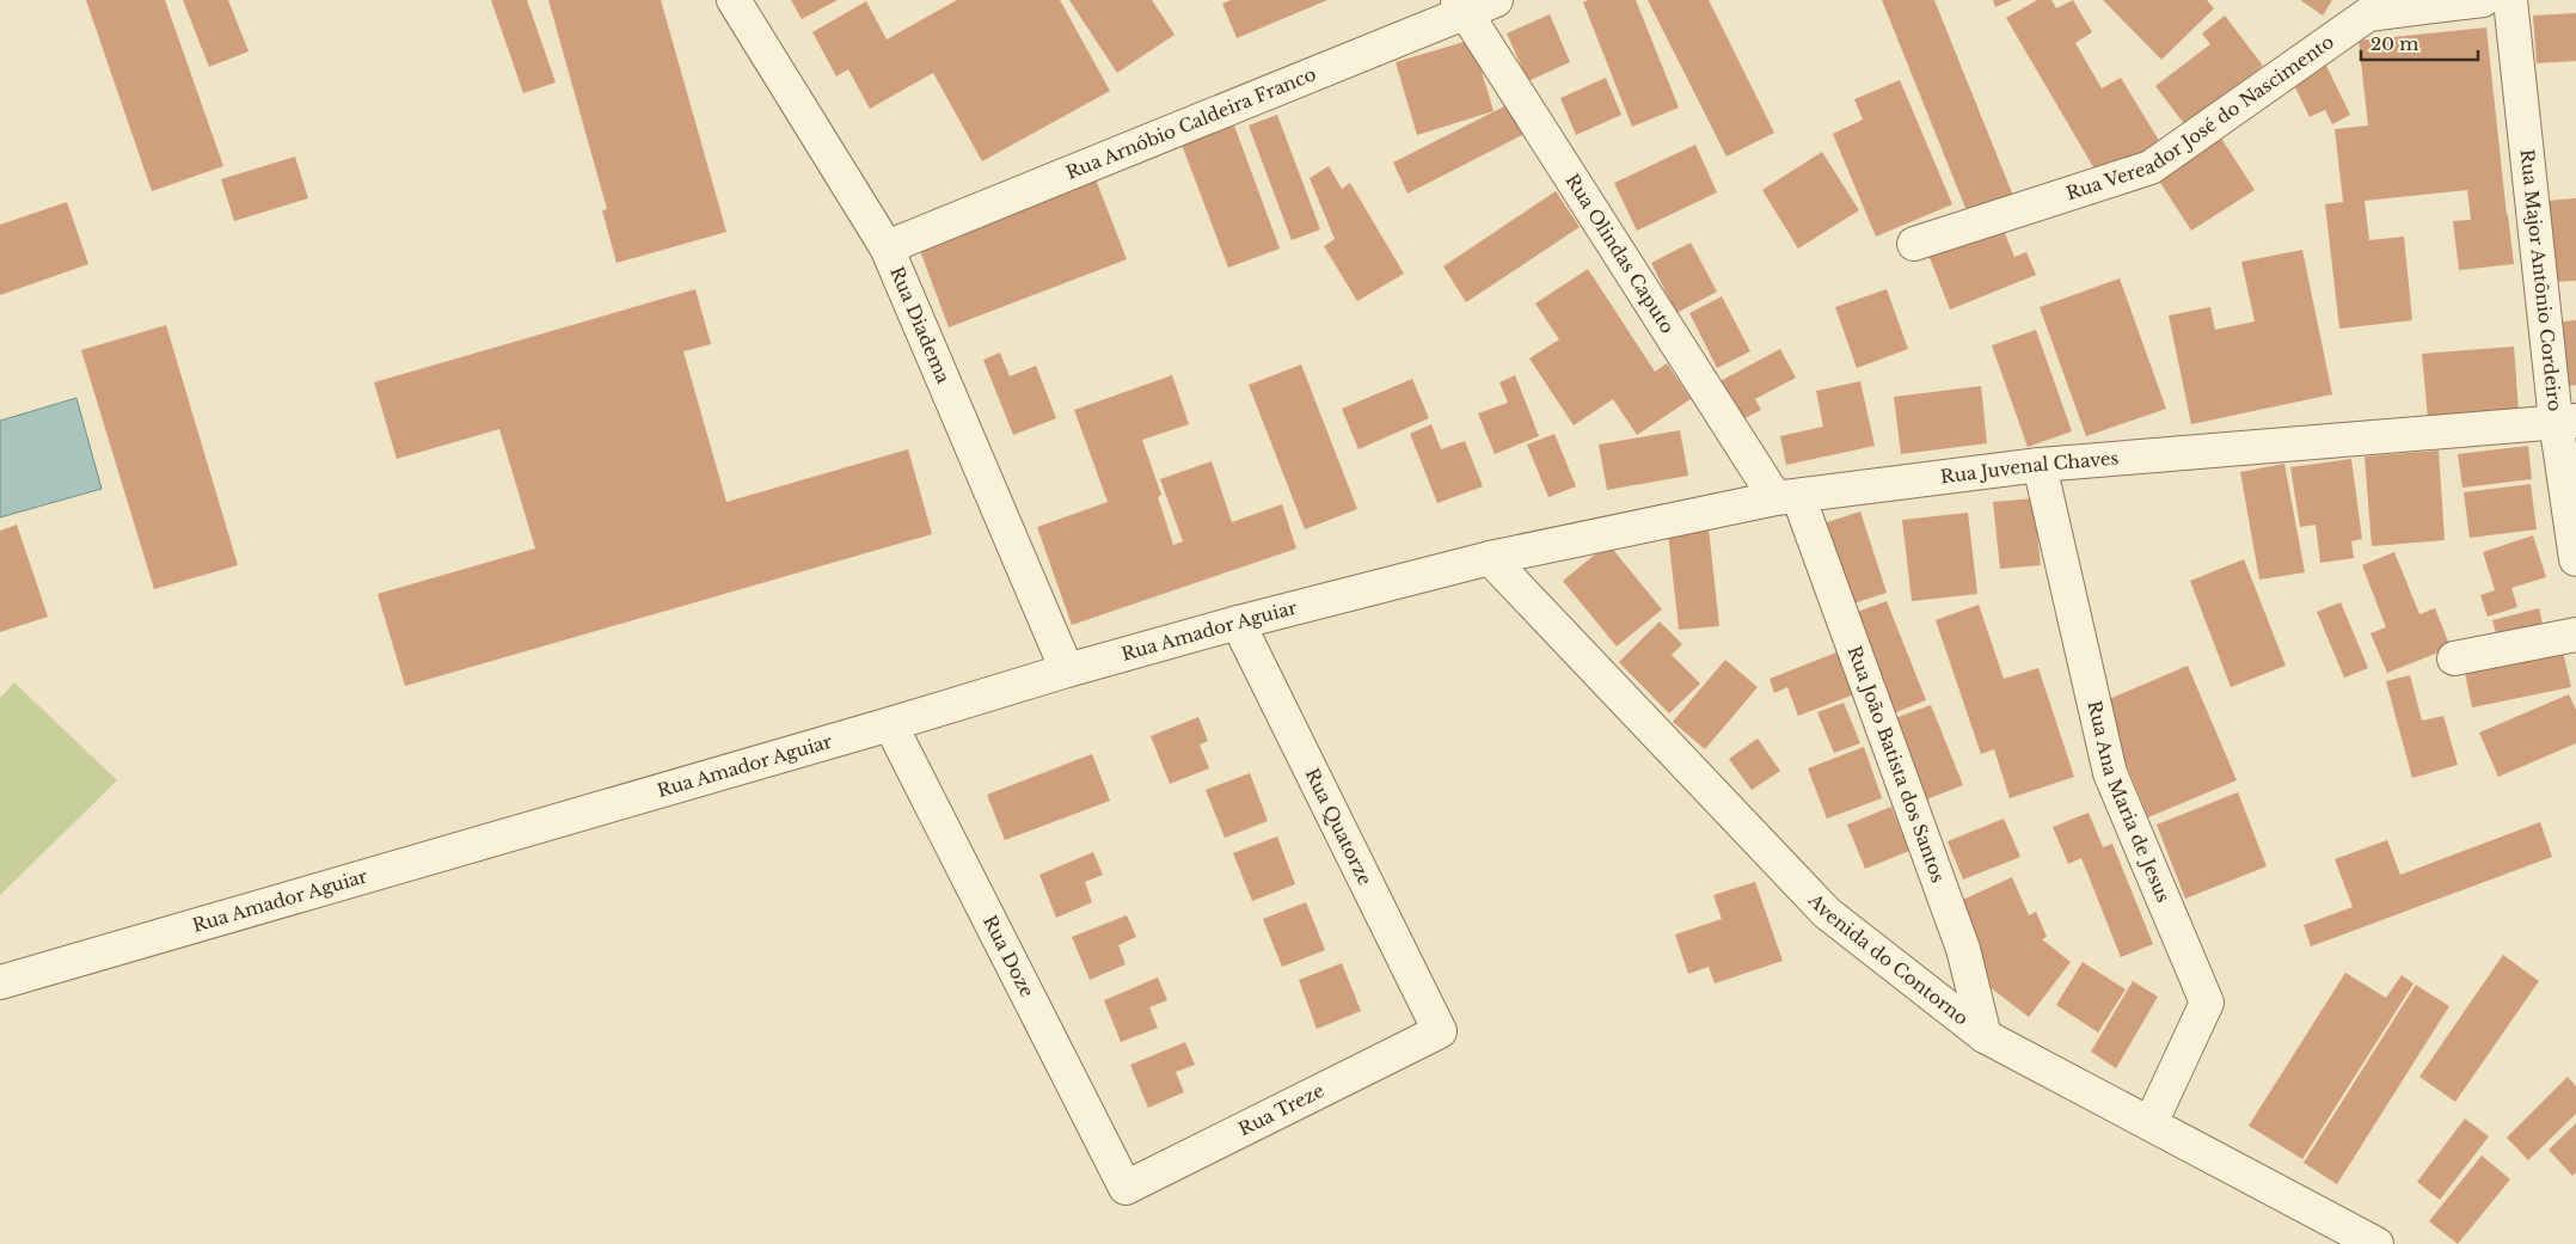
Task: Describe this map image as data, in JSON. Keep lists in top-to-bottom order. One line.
{"streets":{"street":["Rua Vereador José do Nascimento","Rua Arnóbio Caldeira Franco","Rua Olindas Caputo","Rua Major Antônio Cordeiro","Rua Diadema","Rua Juvenal Chaves","Rua Amador Aguiar","Rua João Batista dos Santos","Rua Ana Maria de Jesus","Rua Quatorze","Rua Doze","Avenida do Contorno","Rua Treze"]},"crossings":[["Rua Arnóbio Caldeira Franco","Rua Olindas Caputo"],["Rua Arnóbio Caldeira Franco","Rua Diadema"],["Rua Olindas Caputo","Rua Juvenal Chaves"],["Rua Olindas Caputo","Rua João Batista dos Santos"],["Rua Major Antônio Cordeiro","Rua Juvenal Chaves"],["Rua Diadema","Rua Amador Aguiar"],["Rua Juvenal Chaves","Rua Amador Aguiar"],["Rua Juvenal Chaves","Rua João Batista dos Santos"],["Rua Juvenal Chaves","Rua Ana Maria de Jesus"],["Rua Juvenal Chaves","Avenida do Contorno"],["Rua Amador Aguiar","Rua Quatorze"],["Rua Amador Aguiar","Rua Doze"],["Rua Amador Aguiar","Avenida do Contorno"],["Rua João Batista dos Santos","Avenida do Contorno"],["Rua Ana Maria de Jesus","Avenida do Contorno"],["Rua Quatorze","Rua Treze"],["Rua Doze","Rua Treze"]],"scale_bar":"20 m"}
